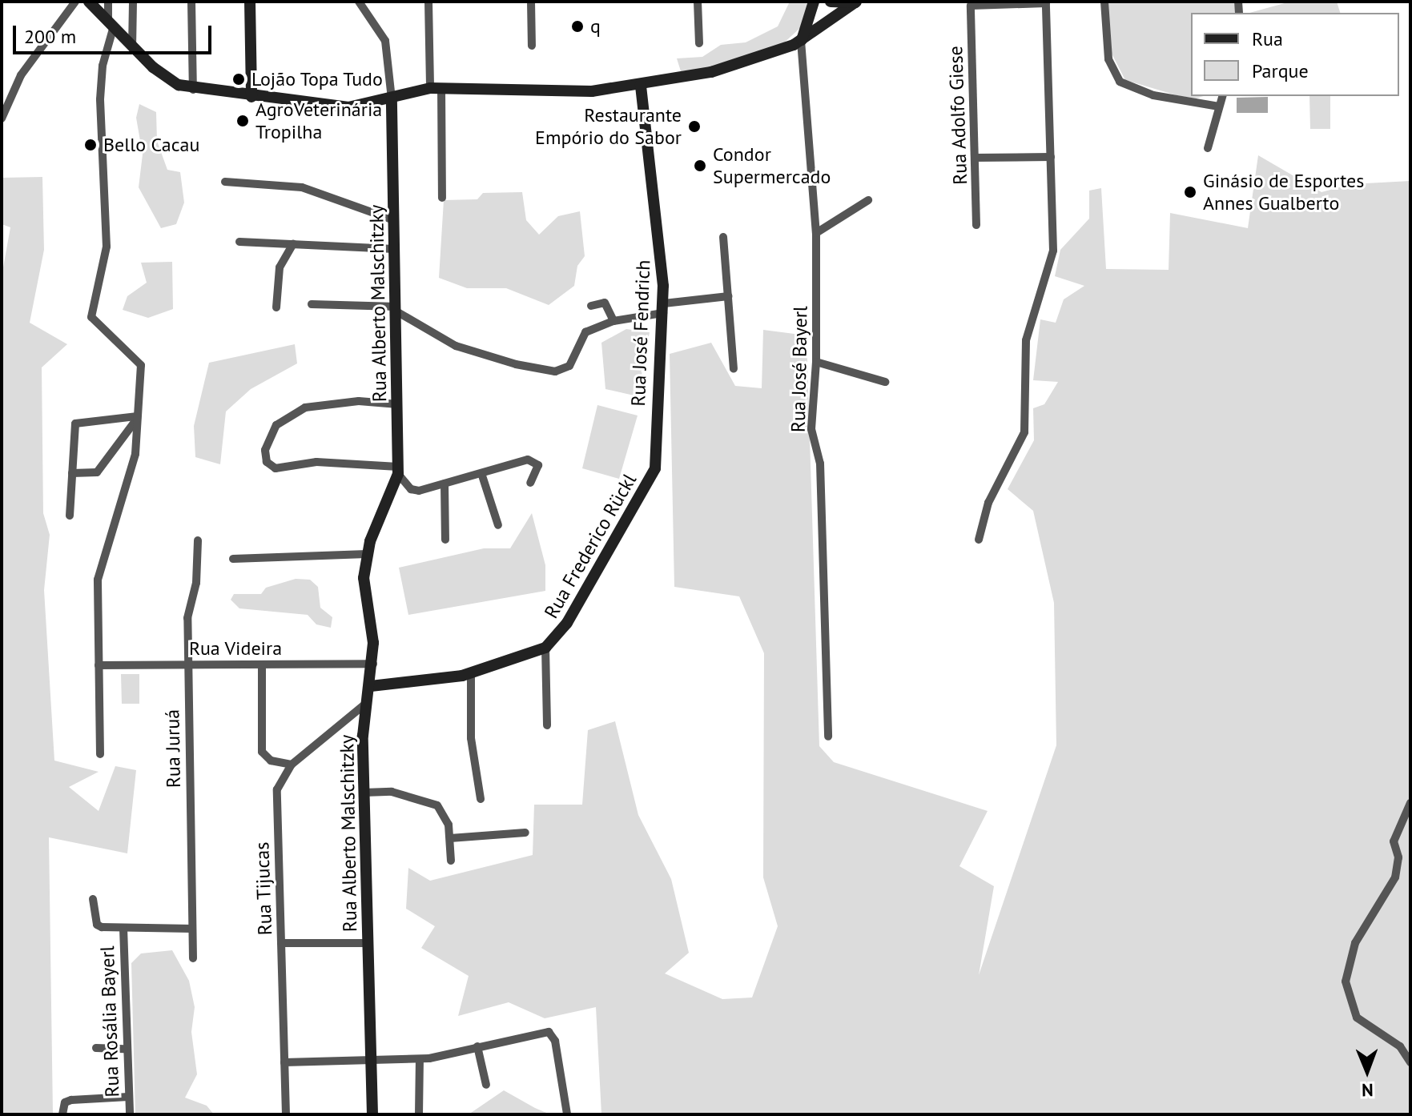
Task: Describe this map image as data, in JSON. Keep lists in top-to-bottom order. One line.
{"streets":{"street":["Rua Adolfo Giese","Rua Alberto Malschitzky","Rua José Fendrich","Rua José Bayerl","Rua Frederico Rückl","Rua Videira","Rua Juruá","Rua Tijucas","Rua Rosália Bayerl"]},"crossings":[["Rua Alberto Malschitzky","Rua Frederico Rückl"],["Rua Alberto Malschitzky","Rua Videira"],["Rua Alberto Malschitzky","Rua Tijucas"],["Rua José Fendrich","Rua Frederico Rückl"],["Rua Videira","Rua Juruá"]],"places":["q","Lojão Topa Tudo","AgroVeterinária Tropilha","Restaurante Empório do Sabor","Bello Cacau","Condor Supermercado","Ginásio de Esportes Annes Gualberto"],"legend":["Rua","Parque"],"scale_bar":"200 m","north":"bottom"}
